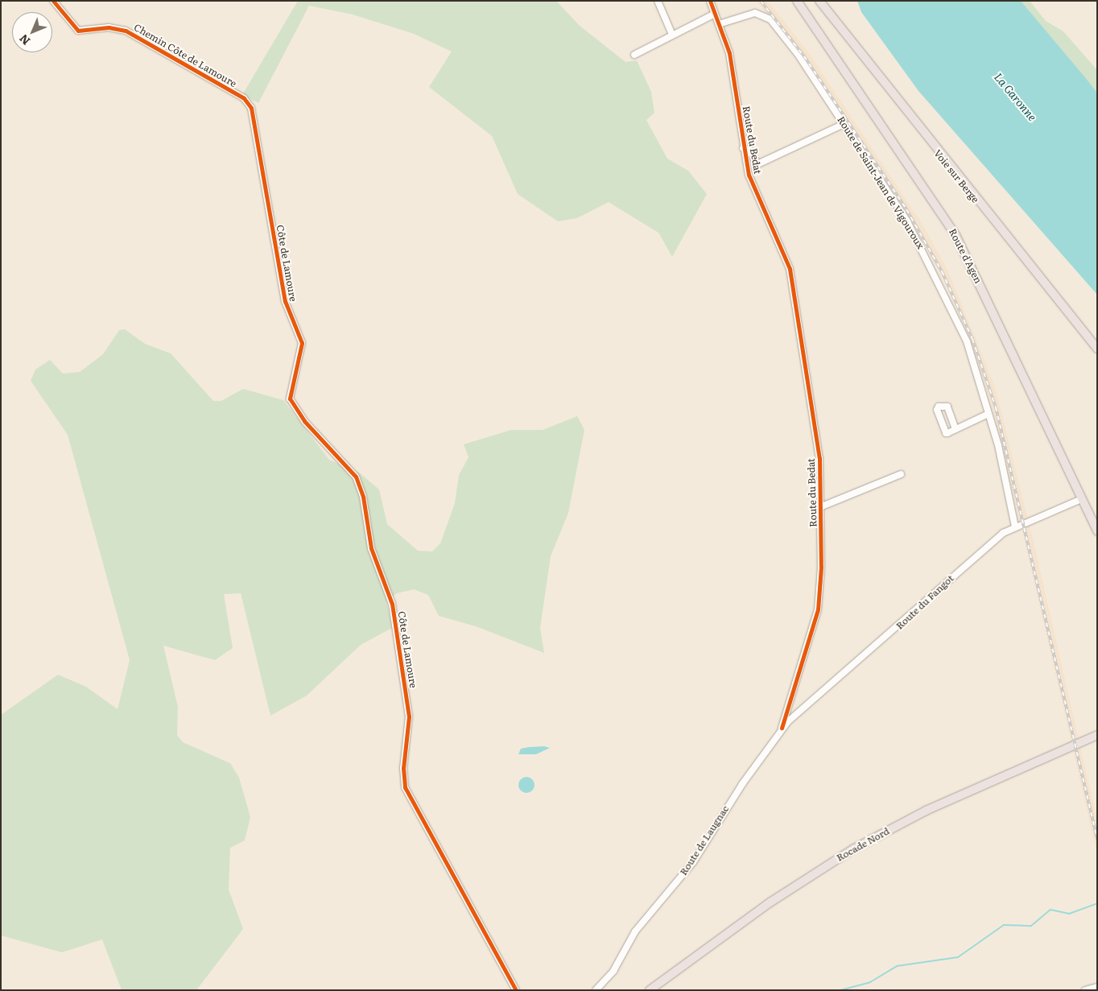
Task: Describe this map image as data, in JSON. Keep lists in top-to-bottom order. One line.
{"streets":{"main road":["Voie sur Berge","Route d'Agen","Rocade Nord"],"street":["Chemin Côte de Lamoure","Route du Bedat","Route de Saint-Jean de Vigouroux","Côte de Lamoure","Route du Fangot","Route de Laugnac"]},"crossings":[["Chemin Côte de Lamoure","Côte de Lamoure"],["Route du Bedat","Route de Saint-Jean de Vigouroux"],["Route du Bedat","Route du Fangot"],["Route du Bedat","Route de Laugnac"],["Route de Saint-Jean de Vigouroux","Route du Fangot"],["Route d'Agen","Route du Fangot"],["Route du Fangot","Route de Laugnac"]],"water":["La Garonne"],"north":"bottom left"}
